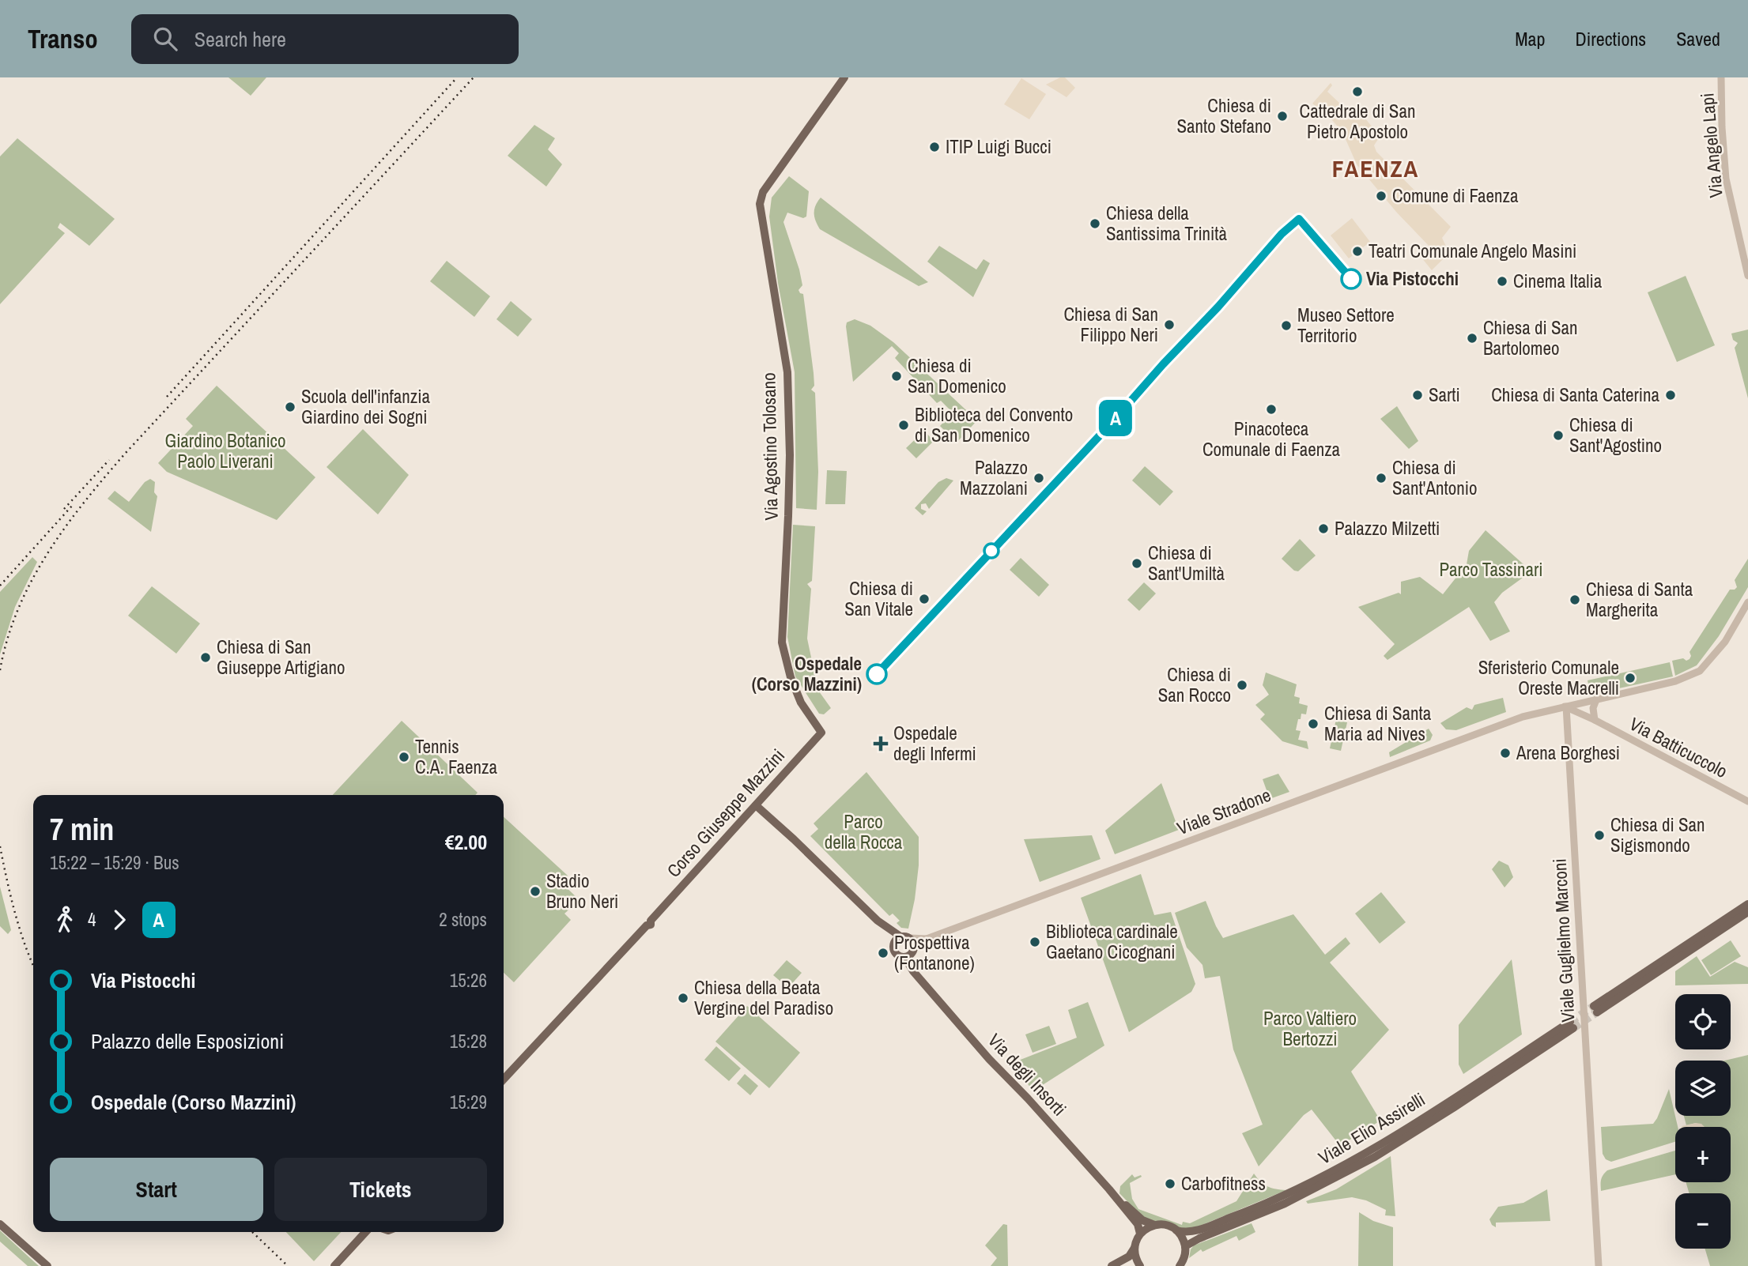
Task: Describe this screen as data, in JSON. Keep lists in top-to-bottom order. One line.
{"streets":{"main road":["Via Agostino Tolosano","Corso Giuseppe Mazzini","Via degli Insorti","Viale Elio Assirelli"],"street":["Via Angelo Lapi","Via Batticuccolo","Viale Stradone","Viale Guglielmo Marconi"]},"crossings":[["Via Agostino Tolosano","Corso Giuseppe Mazzini"],["Via Batticuccolo","Viale Stradone"],["Via Batticuccolo","Viale Guglielmo Marconi"],["Viale Stradone","Viale Guglielmo Marconi"],["Viale Stradone","Via degli Insorti"],["Via degli Insorti","Viale Elio Assirelli"]],"districts":["FAENZA"],"parks":["Giardino Botanico Paolo Liverani","Parco Tassinari","Parco della Rocca","Parco Valtiero Bertozzi"],"places":{"other":["Cattedrale di San Pietro Apostolo","Chiesa di Santo Stefano","ITIP Luigi Bucci","Comune di Faenza","Chiesa della Santissima Trinità","Teatri Comunale Angelo Masini","Via Pistocchi","Cinema Italia","Chiesa di San Filippo Neri","Museo Settore Territorio","Chiesa di San Bartolomeo","Chiesa di San Domenico","Sarti","Chiesa di Santa Caterina","Scuola dell'infanzia Giardino dei Sogni","Pinacoteca Comunale di Faenza","Biblioteca del Convento di San Domenico","Chiesa di Sant'Agostino","Palazzo Mazzolani","Chiesa di Sant'Antonio","Palazzo Milzetti","Chiesa di Sant'Umiltà","Chiesa di San Vitale","Chiesa di Santa Margherita","Chiesa di San Giuseppe Artigiano","Ospedale (Corso Mazzini)","Sferisterio Comunale Oreste Macrelli","Chiesa di San Rocco","Chiesa di Santa Maria ad Nives","Arena Borghesi","Tennis C.A. Faenza","Chiesa di San Sigismondo","Stadio Bruno Neri","Biblioteca cardinale Gaetano Cicognani","Prospettiva (Fontanone)","Chiesa della Beata Vergine del Paradiso","Carbofitness"],"health":["Ospedale degli Infermi"]},"lines":["bus line A"],"page":{"header":"Transo","search":"Search here","nav":["Map","Directions","Saved"],"on_map":"A","heading":["7 min","15:22 – 15:29 · Bus","€2.00"],"legs":["4","A","2 stops"],"list":[{"name":"Via Pistocchi","value":"15:26"},{"name":"Palazzo delle Esposizioni","value":"15:28"},{"name":"Ospedale (Corso Mazzini)","value":"15:29"}],"map_buttons":["+","−"],"buttons":["Start","Tickets"]}}
